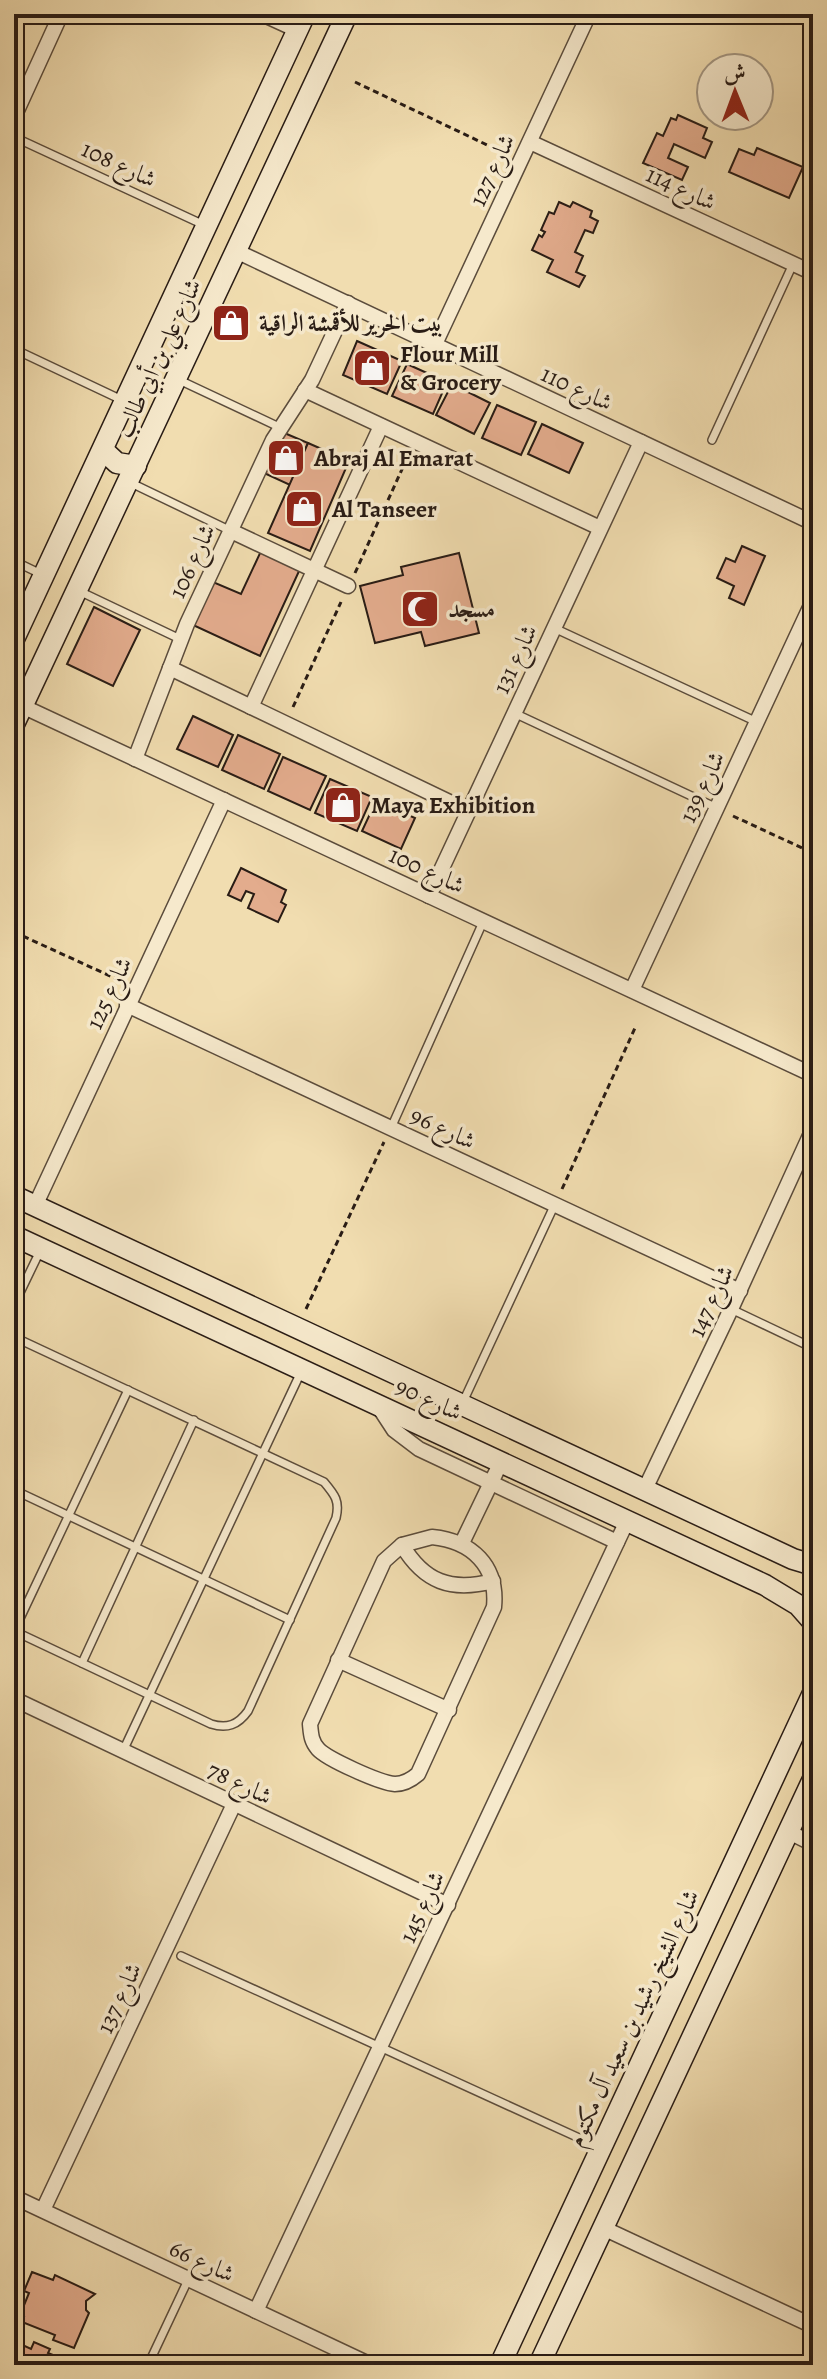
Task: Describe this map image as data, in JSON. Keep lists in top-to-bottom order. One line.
{"streets":{"street":["شارع 127","شارع 114","شارع علي بن أبي طالب","شارع 110","شارع 106","شارع 131","شارع 139","شارع 100","شارع 125","شارع 96","شارع 147","شارع 90","شارع 78","شارع 145","شارع 137","شارع الشيخ رشيد بن سعيد آل مكتوم","شارع 66"],"lane":["شارع 108"]},"crossings":[["شارع 108","شارع علي بن أبي طالب"],["شارع 127","شارع 114"],["شارع 127","شارع 110"],["شارع علي بن أبي طالب","شارع 110"],["شارع علي بن أبي طالب","شارع 100"],["شارع 110","شارع 106"],["شارع 110","شارع 131"],["شارع 106","شارع 100"],["شارع 131","شارع 100"],["شارع 139","شارع 100"],["شارع 100","شارع 125"],["شارع 125","شارع 96"],["شارع 125","شارع 90"],["شارع 96","شارع 147"],["شارع 147","شارع 90"],["شارع 90","شارع 145"],["شارع 78","شارع 145"],["شارع 78","شارع 137"],["شارع 145","شارع 66"],["شارع 137","شارع 66"]],"places":{"shop":["بيت الحرير للأقمشة الراقية","Flour Mill & Grocery","Abraj Al Emarat","Al Tanseer","Maya Exhibition"],"mosque":["مسجد"]},"north":"top"}
